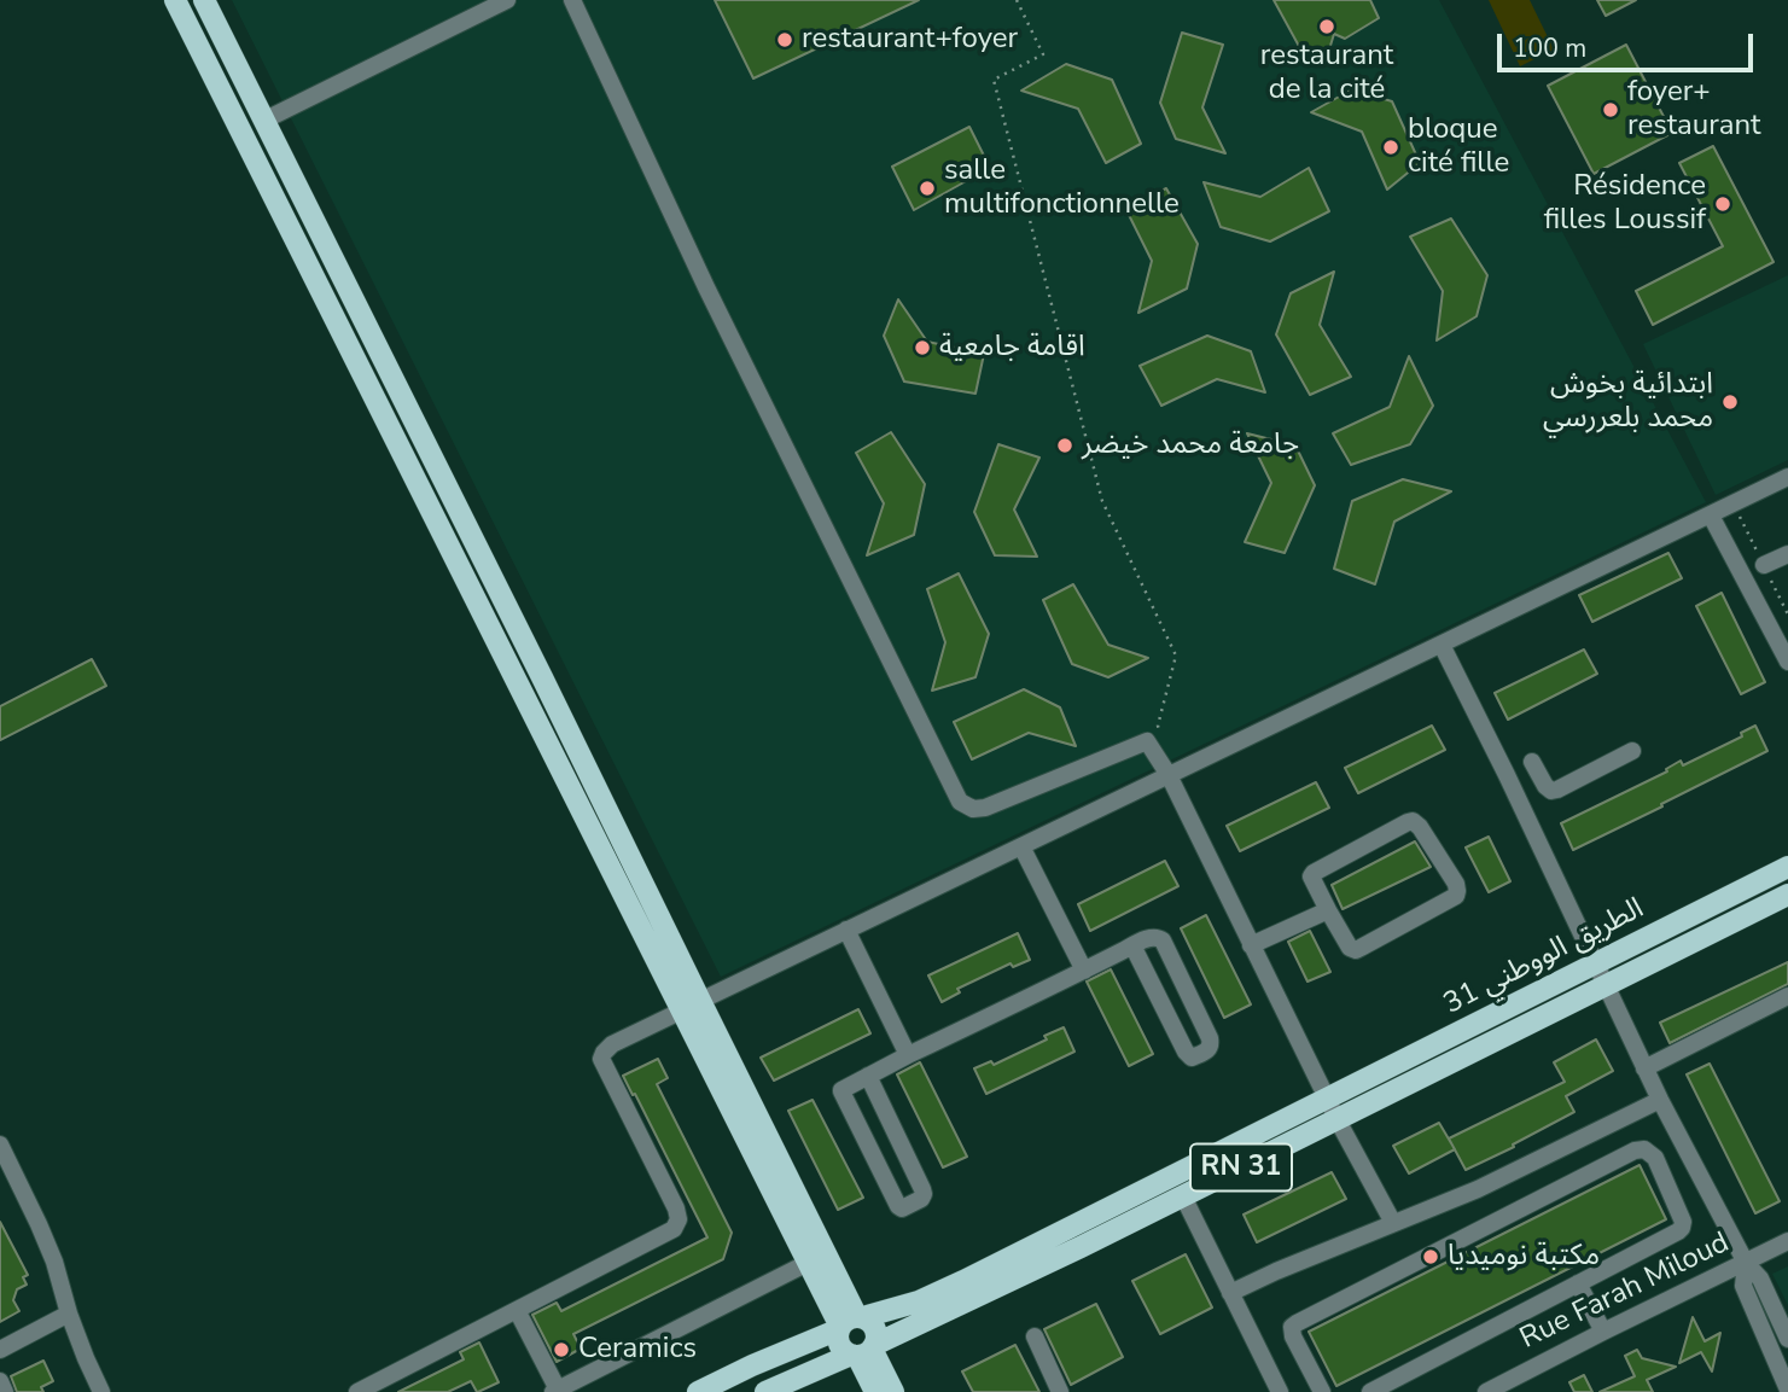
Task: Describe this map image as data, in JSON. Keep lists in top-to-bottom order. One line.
{"streets":{"main road":["الطريق الووطني 31","RN 31"],"street":["Rue Farah Miloud"]},"crossings":[["الطريق الووطني 31","RN 31"]],"places":["restaurant de la cité","restaurant+foyer","foyer+ restaurant","bloque cité fille","salle multifonctionnelle","Résidence filles Loussif","اقامة جامعية","ابتدائية بخوش محمد بلعررسي","جامعة محمد خيضر","مكتبة نوميديا","Ceramics"],"scale_bar":"100 m"}
